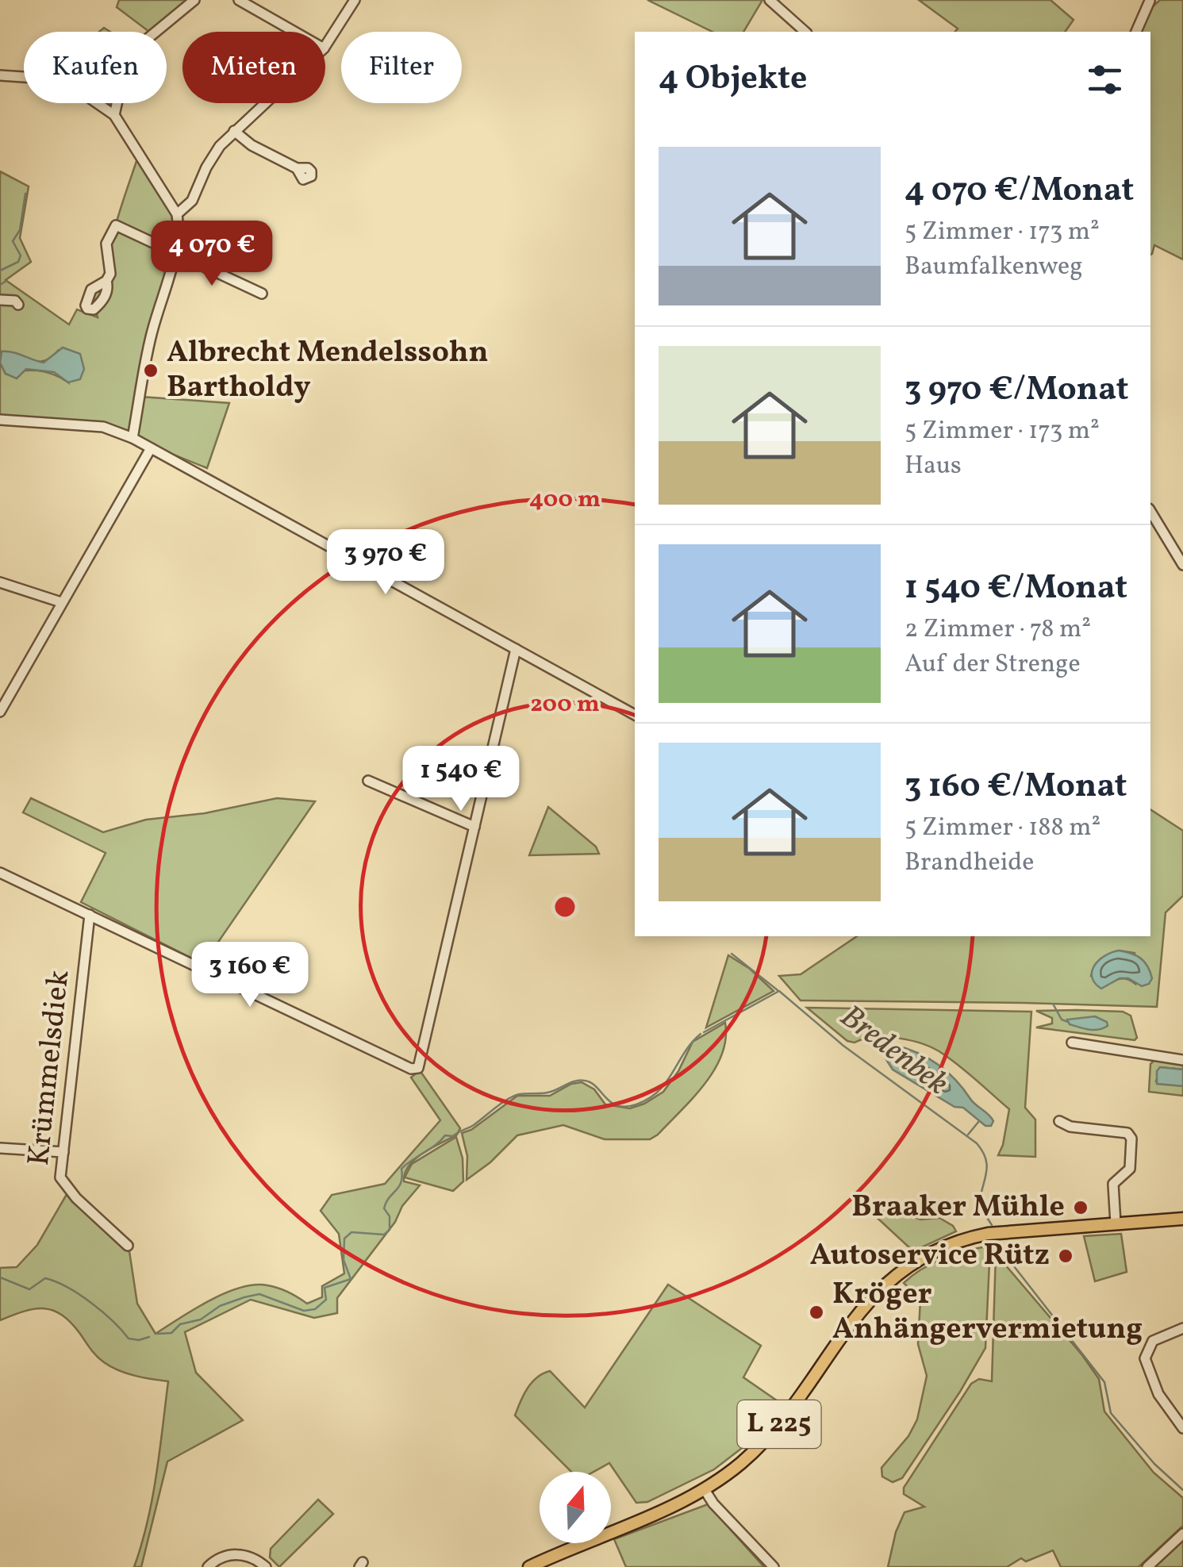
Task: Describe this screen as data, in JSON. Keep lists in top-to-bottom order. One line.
{"streets":{"main road":["L 225"],"street":["Krümmelsdiek"]},"water":["Bredenbek"],"places":["Albrecht Mendelssohn Bartholdy","Braaker Mühle","Autoservice Rütz","Kröger Anhängervermietung"],"north":"top","page":{"chip":["Kaufen","Mieten","Filter"],"heading":"4 Objekte","list":[{"name":"4 070 €/Monat","note":"5 Zimmer · 173 m² · Baumfalkenweg"},{"name":"3 970 €/Monat","note":"5 Zimmer · 173 m² · Haus"},{"name":"1 540 €/Monat","note":"2 Zimmer · 78 m² · Auf der Strenge"},{"name":"3 160 €/Monat","note":"5 Zimmer · 188 m² · Brandheide"}],"price":["4 070 €","3 970 €","1 540 €","3 160 €"]},"rings":["400 m","200 m"]}
